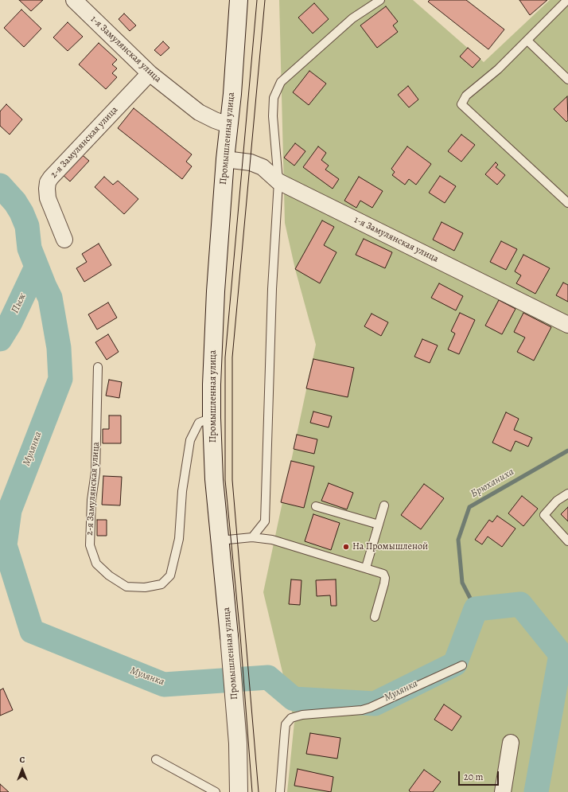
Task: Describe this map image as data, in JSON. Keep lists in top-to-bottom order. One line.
{"streets":{"main road":["Промышленная улица"],"street":["1-я Замулянская улица","2-я Замулянская улица"]},"crossings":[["1-я Замулянская улица","Промышленная улица"],["1-я Замулянская улица","2-я Замулянская улица"],["Промышленная улица","2-я Замулянская улица"]],"water":["Пыж","Мулянка","Брюханиха"],"places":["На Промышленой"],"scale_bar":"20 m","north":"top"}
